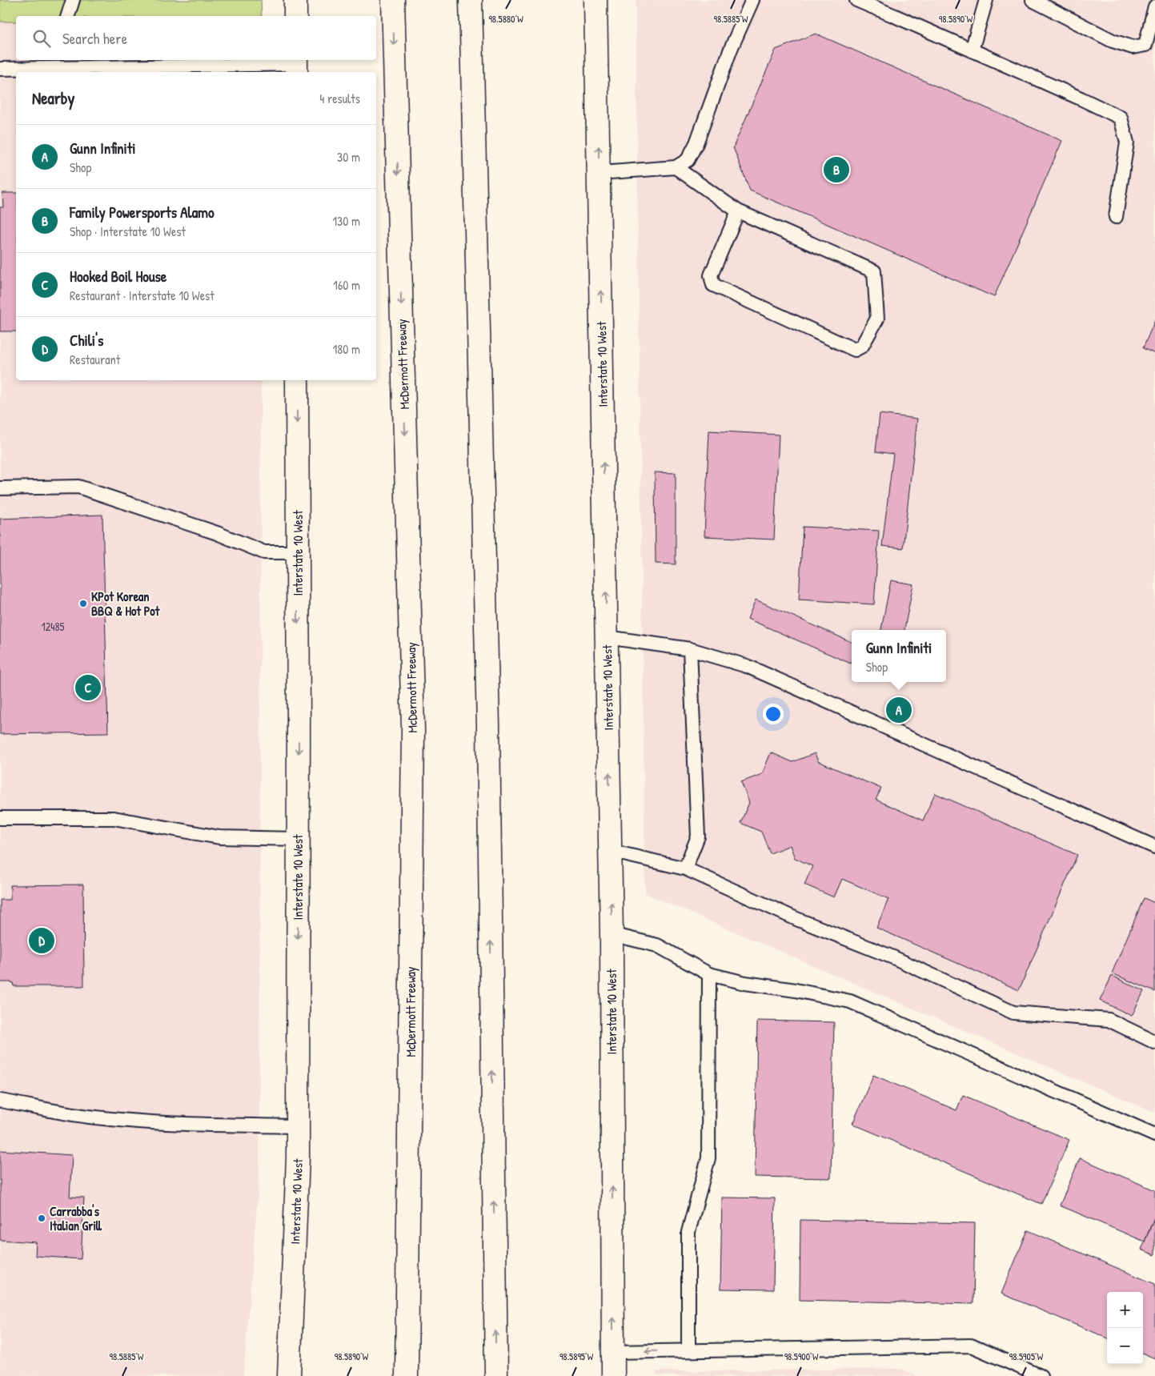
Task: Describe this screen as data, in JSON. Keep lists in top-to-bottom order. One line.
{"streets":{"main road":["McDermott Freeway","Interstate 10 West"]},"places":["KPot Korean BBQ & Hot Pot","Carrabba's Italian Grill"],"house_numbers":["12485"],"page":{"search":"Search here","heading":["Nearby","4 results"],"list":[{"mark":"A","name":"Gunn Infiniti","note":"Shop","value":"30 m"},{"mark":"B","name":"Family Powersports Alamo","note":"Shop · Interstate 10 West","value":"130 m"},{"mark":"C","name":"Hooked Boil House","note":"Restaurant · Interstate 10 West","value":"160 m"},{"mark":"D","name":"Chili's","note":"Restaurant","value":"180 m"}],"pins":["B","C","A","D"],"popup":["Gunn Infiniti","Shop"],"map_buttons":["+","−"]},"coordinates":["98.5880°W","98.5885°W","98.5890°W","98.5895°W","98.5900°W","98.5905°W"]}
